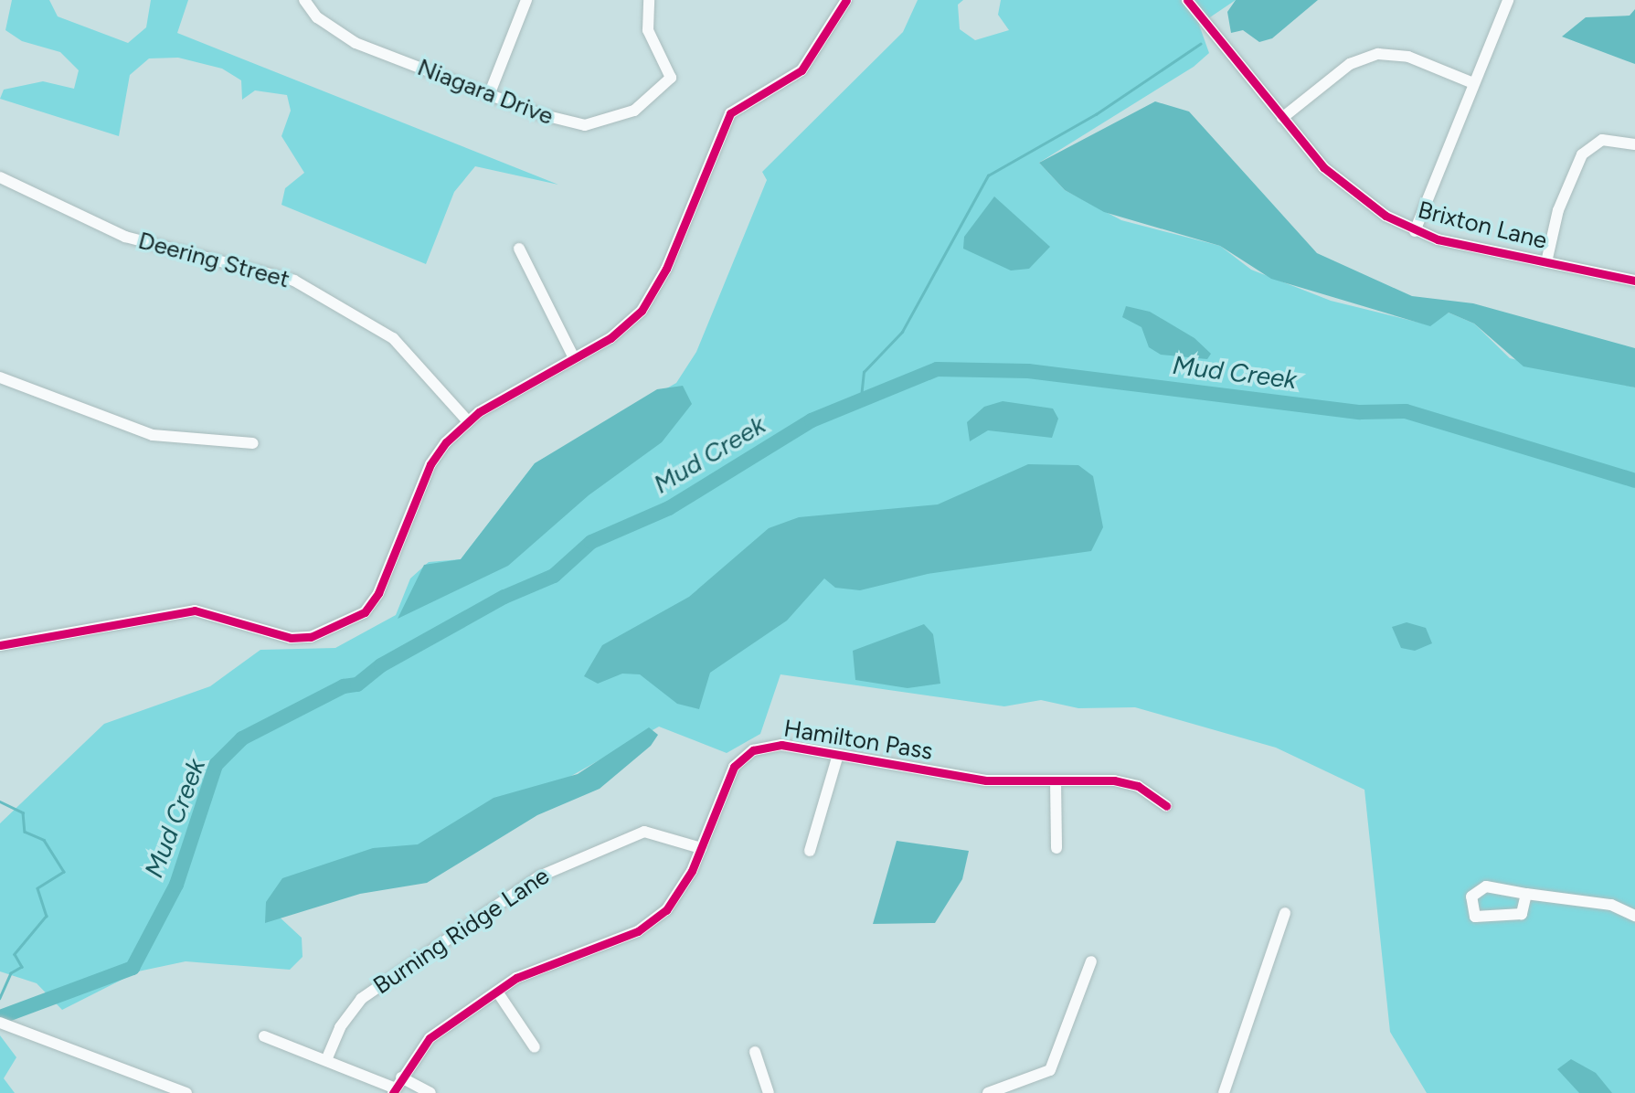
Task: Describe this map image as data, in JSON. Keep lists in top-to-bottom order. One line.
{"streets":{"street":["Niagara Drive","Brixton Lane","Deering Street","Hamilton Pass","Burning Ridge Lane"]},"crossings":[["Hamilton Pass","Burning Ridge Lane"]],"water":["Mud Creek"]}
